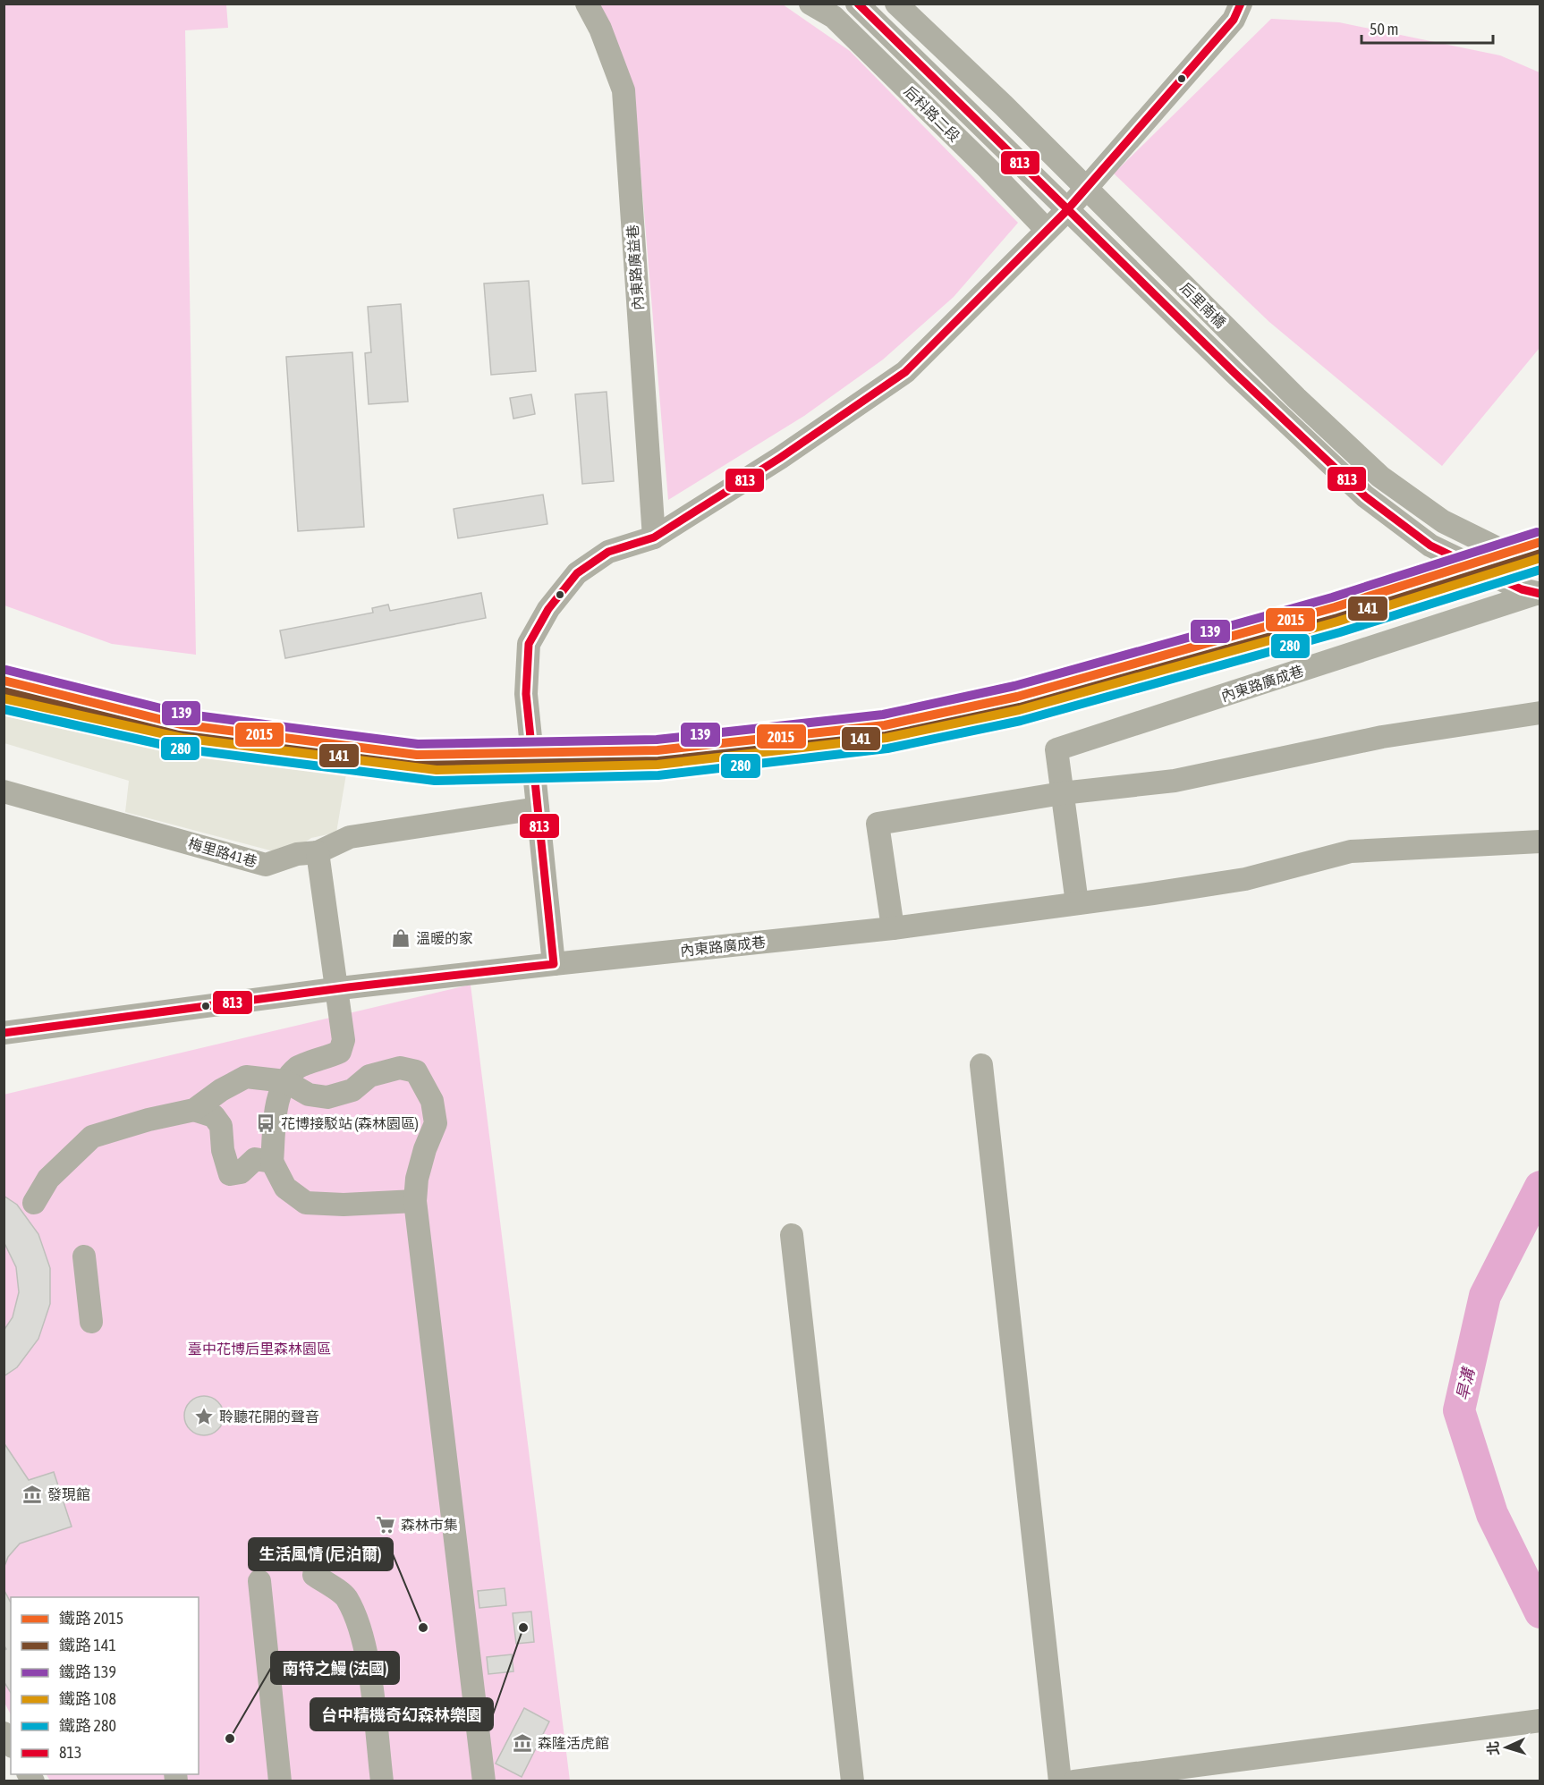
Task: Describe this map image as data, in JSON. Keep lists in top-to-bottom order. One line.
{"streets":{"street":["后科路二段","內東路廣益巷","后里南橋","內東路廣成巷","梅里路41巷"]},"crossings":[["后里南橋","內東路廣成巷"]],"water":["旱溝"],"parks":["臺中花博后里森林園區"],"places":{"shop":["溫暖的家"],"bus stop":["花博接駁站 (森林園區)"],"place":["聆聽花開的聲音"],"museum":["發現館","森隆活虎館"],"supermarket":["森林市集"],"other":["生活風情 (尼泊爾)","台中精機奇幻森林樂園","南特之鰻 (法國)"]},"lines":["transit line 813","rail line 139","rail line 2015","rail line 141","rail line 108","rail line 280"],"legend":["鐵路 2015","鐵路 141","鐵路 139","鐵路 108","鐵路 280","813"],"scale_bar":"50 m","north":"left"}
